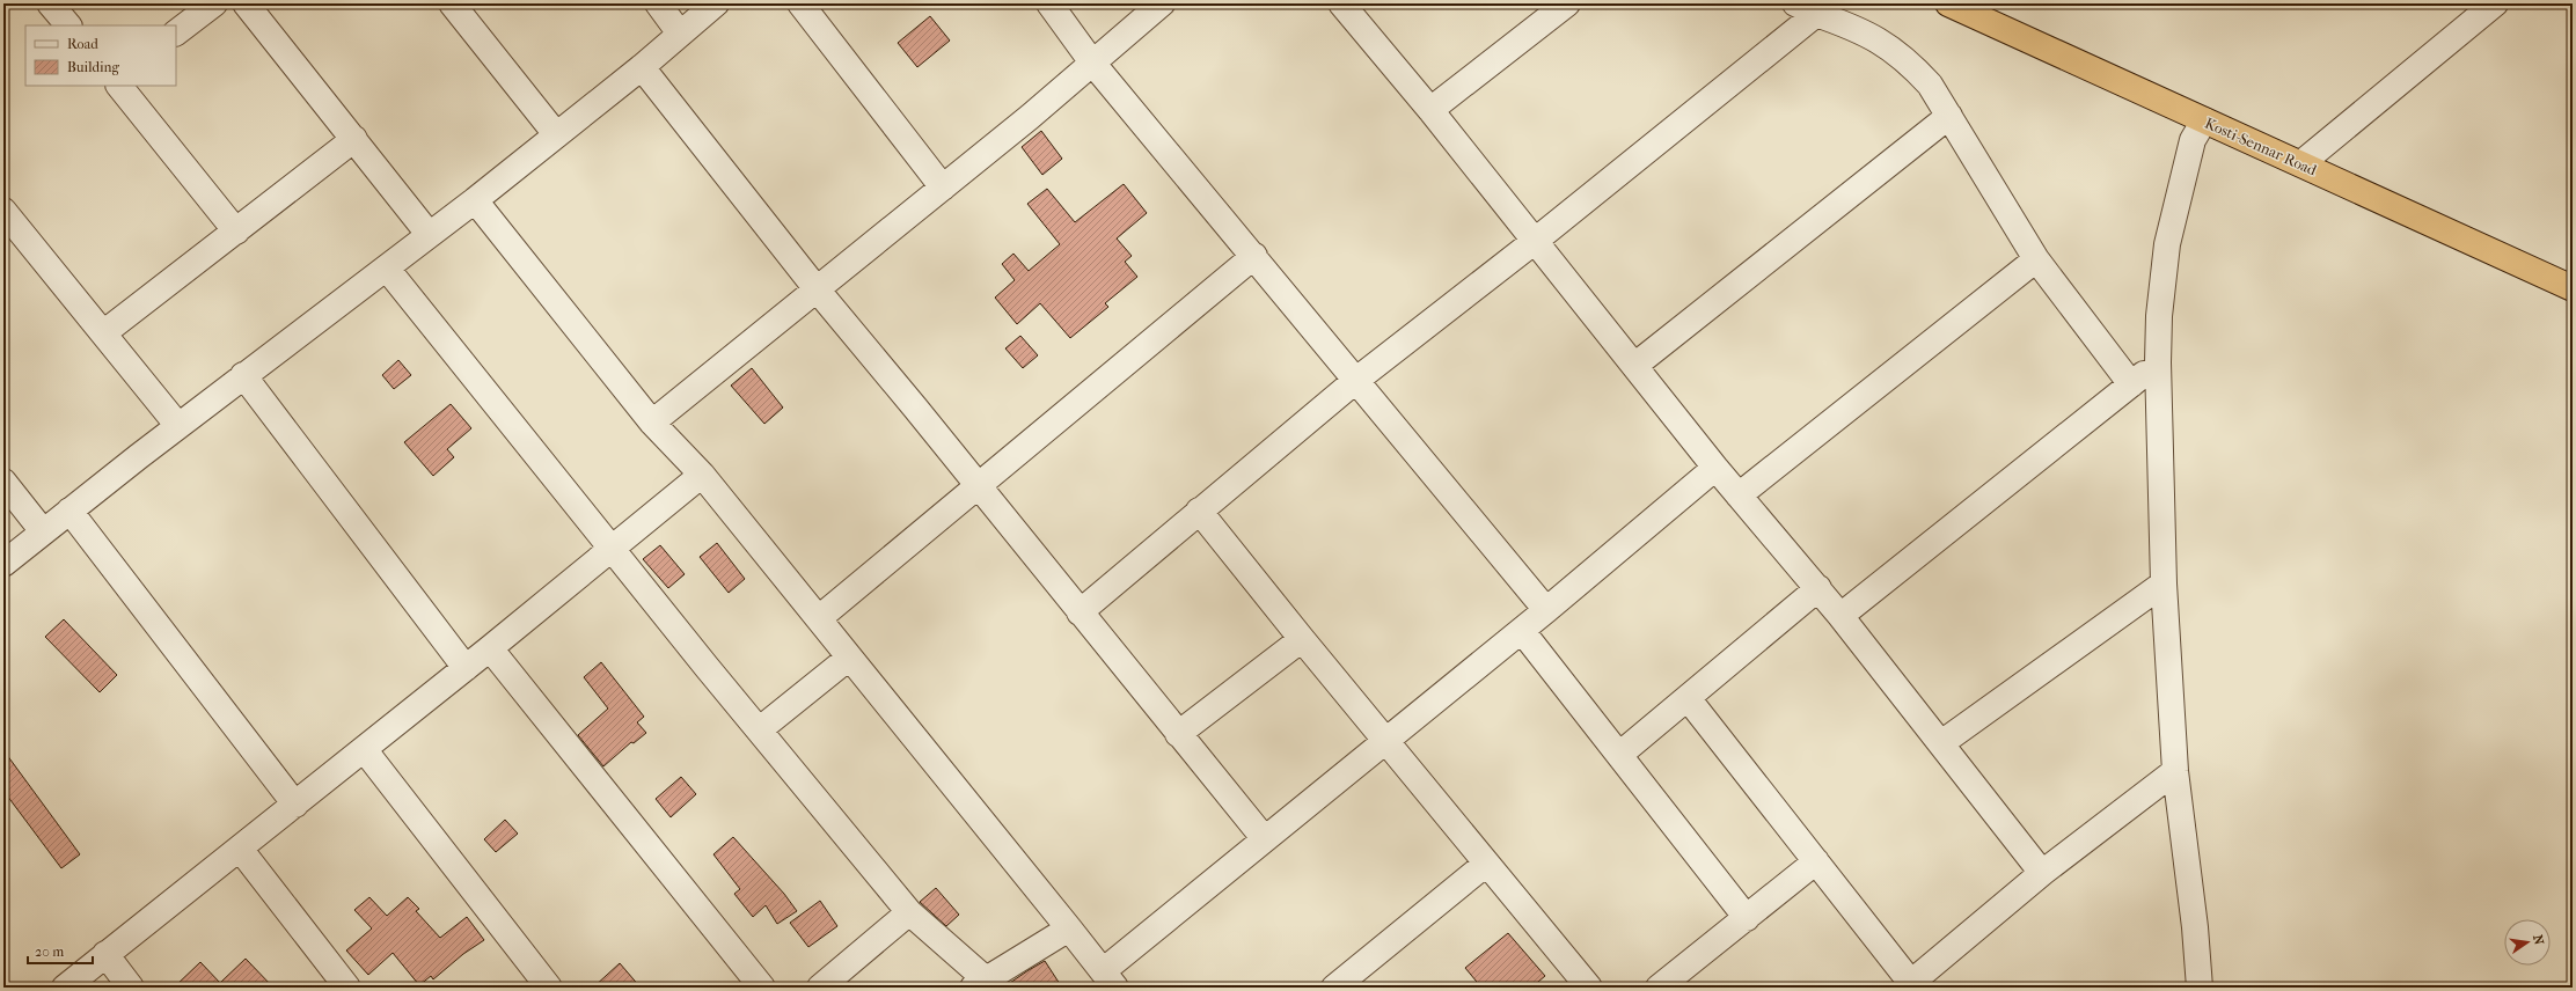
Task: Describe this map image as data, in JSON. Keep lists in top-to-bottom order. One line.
{"streets":{"highway":["Kosti-Sennar Road"]},"legend":["Road","Building"],"scale_bar":"20 m","north":"right"}
